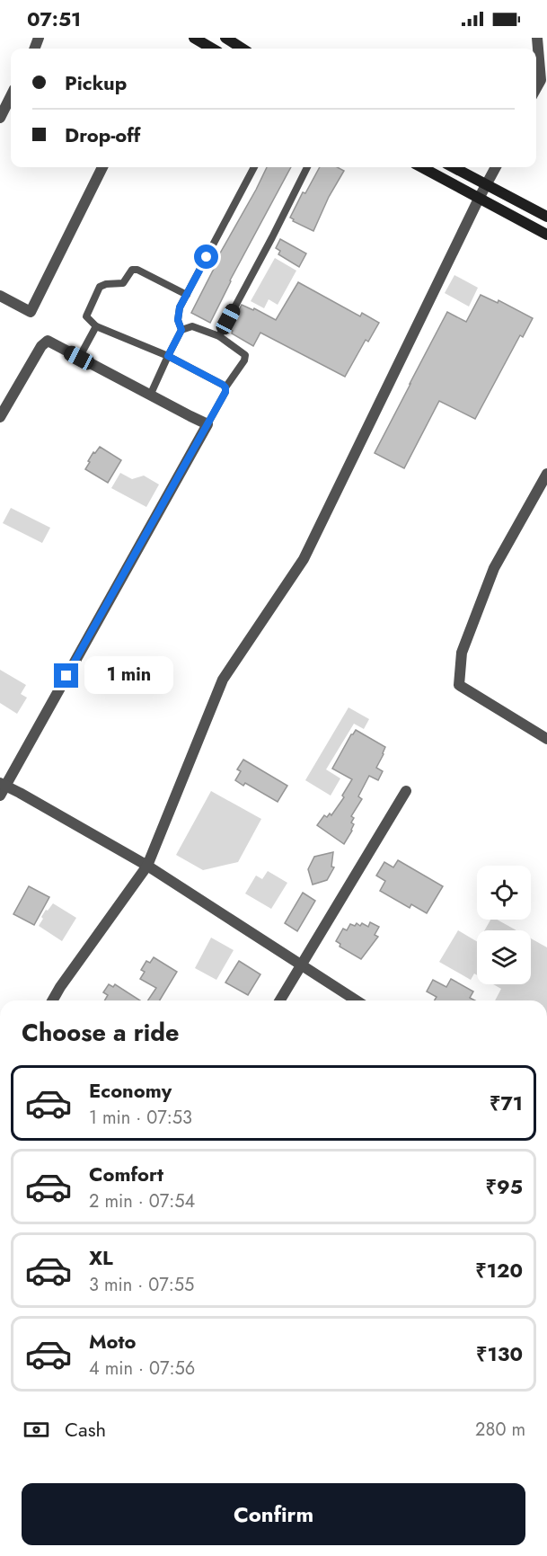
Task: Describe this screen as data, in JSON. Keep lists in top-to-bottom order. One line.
{"page":{"status":"07:51","banner":["Pickup","Drop-off"],"bubble":"1 min","heading":"Choose a ride","list":[{"name":"Economy","note":"1 min · 07:53","value":"₹71"},{"name":"Comfort","note":"2 min · 07:54","value":"₹95"},{"name":"XL","note":"3 min · 07:55","value":"₹120"},{"name":"Moto","note":"4 min · 07:56","value":"₹130"}],"pay":["Cash","280 m"],"buttons":"Confirm"}}
